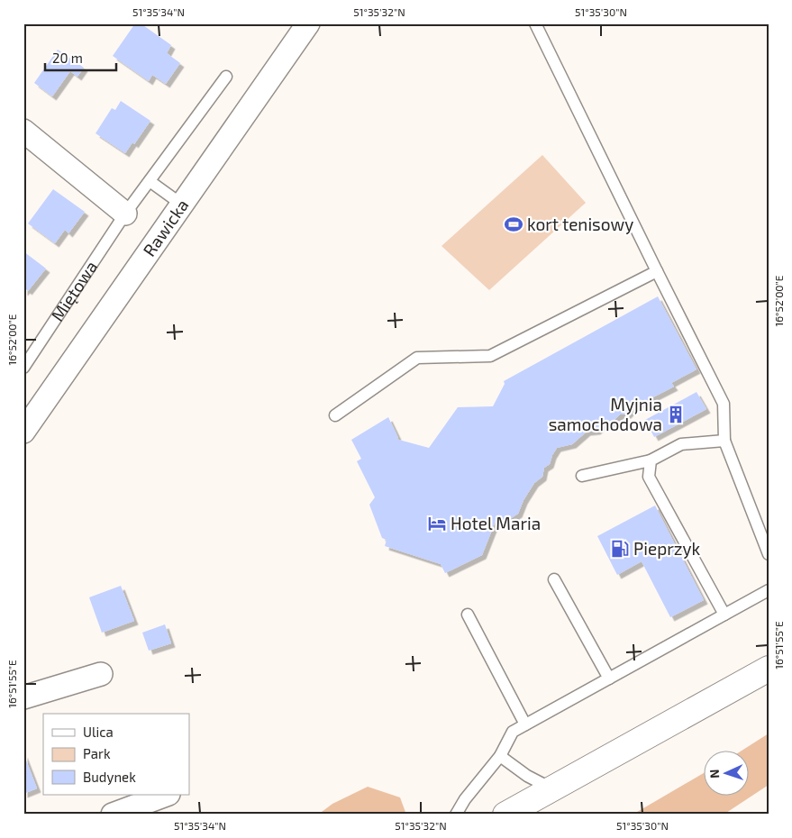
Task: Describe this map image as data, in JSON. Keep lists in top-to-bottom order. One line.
{"streets":{"street":["Rawicka"],"lane":["Miętowa"]},"places":{"sports":["kort tenisowy"],"building":["Myjnia samochodowa"],"hotel":["Hotel Maria"],"fuel station":["Pieprzyk"]},"legend":["Ulica","Park","Budynek"],"scale_bar":"20 m","north":"left","coordinates":["51°35'34\"N","51°35'32\"N","51°35'30\"N","16°52'00\"E","16°51'55\"E"]}
